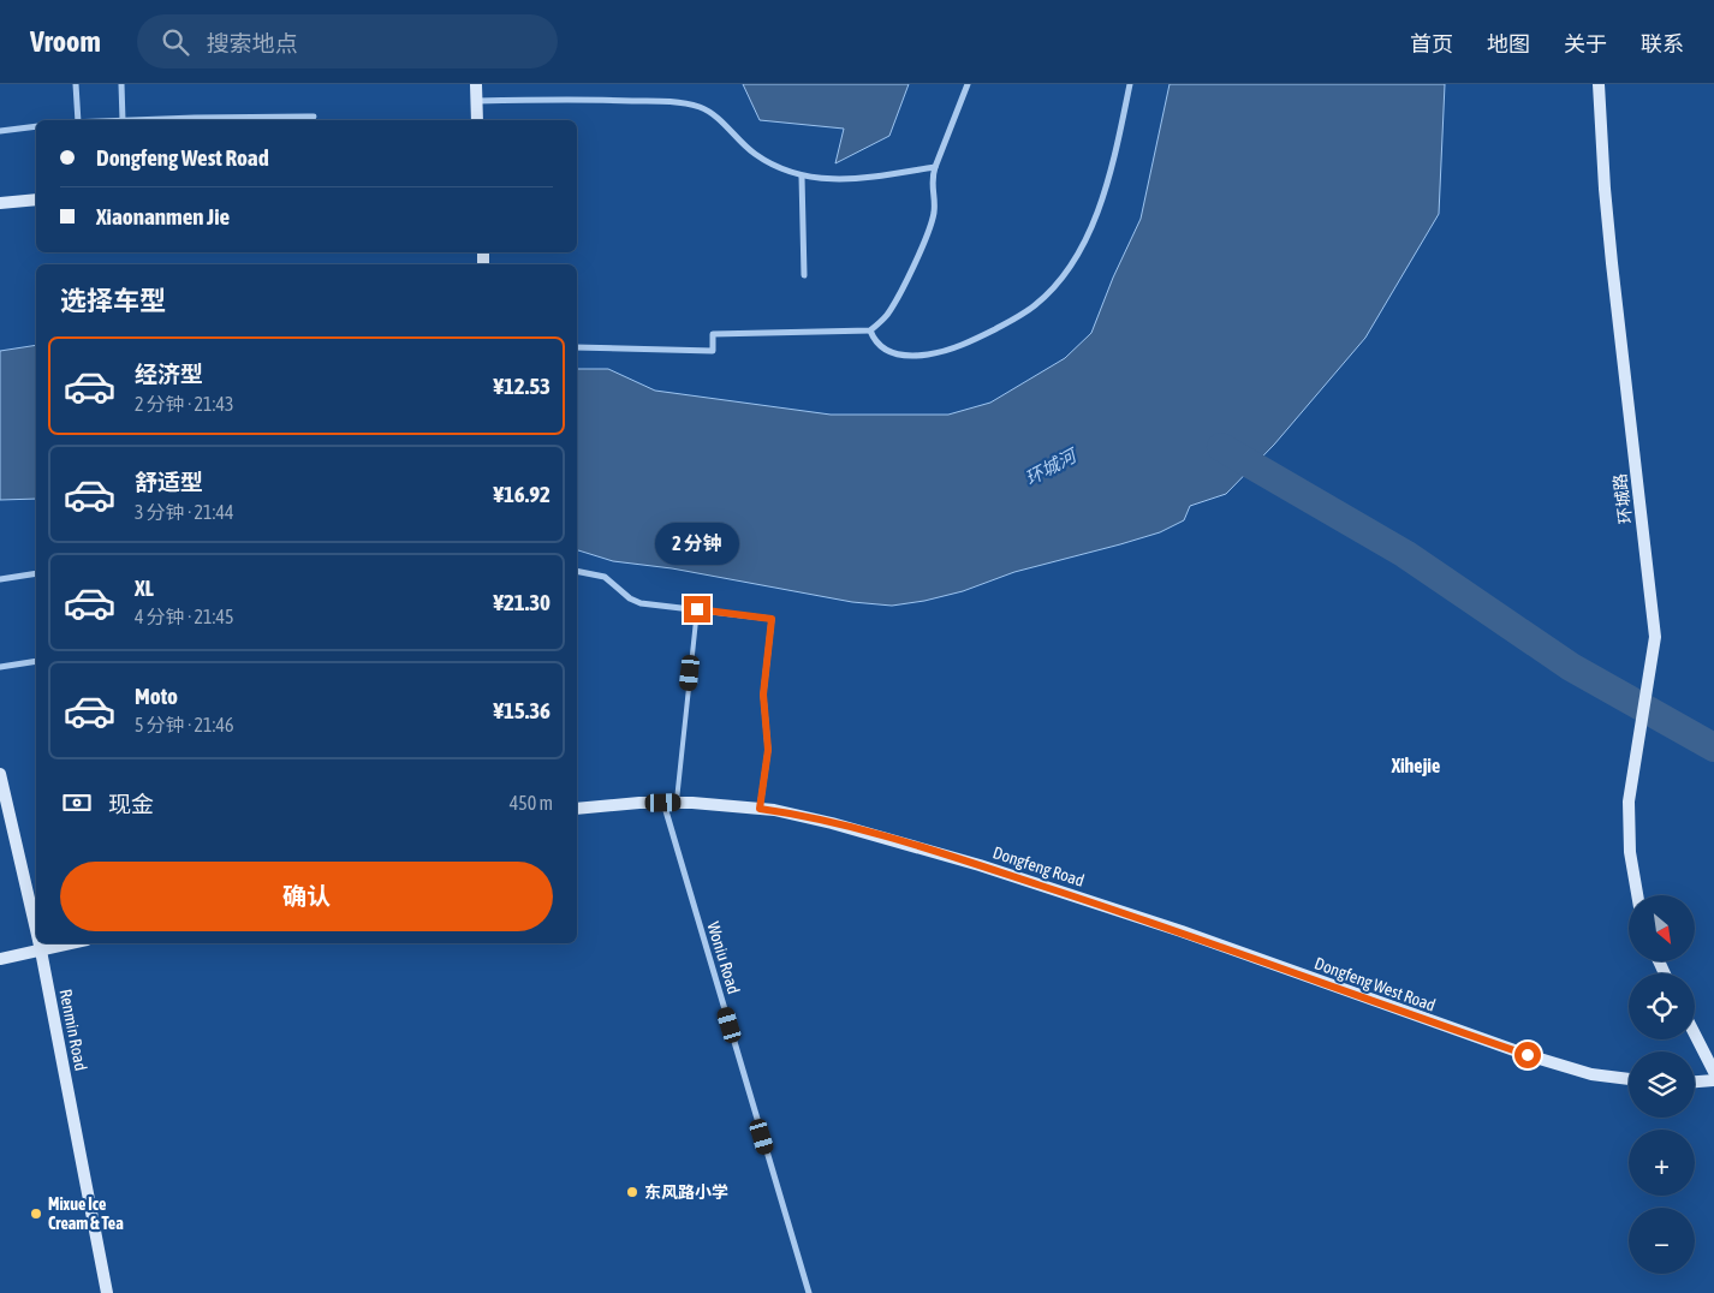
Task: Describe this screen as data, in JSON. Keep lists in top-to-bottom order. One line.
{"streets":{"street":["环城路","Dongfeng Road","Woniu Road","Dongfeng West Road","Renmin Road"]},"crossings":[["Dongfeng Road","Woniu Road"],["Dongfeng Road","Dongfeng West Road"]],"districts":["Xihejie"],"water":["环城河"],"places":["东风路小学","Mixue Ice Cream & Tea"],"north":"bottom right","page":{"header":"Vroom","search":"搜索地点","nav":["首页","地图","关于","联系"],"banner":["Dongfeng West Road","Xiaonanmen Jie"],"heading":"选择车型","list":[{"name":"经济型","note":"2 分钟 · 21:43","value":"¥12.53"},{"name":"舒适型","note":"3 分钟 · 21:44","value":"¥16.92"},{"name":"XL","note":"4 分钟 · 21:45","value":"¥21.30"},{"name":"Moto","note":"5 分钟 · 21:46","value":"¥15.36"}],"bubble":"2 分钟","pay":["现金","450 m"],"buttons":"确认","map_buttons":["+","−"]}}
